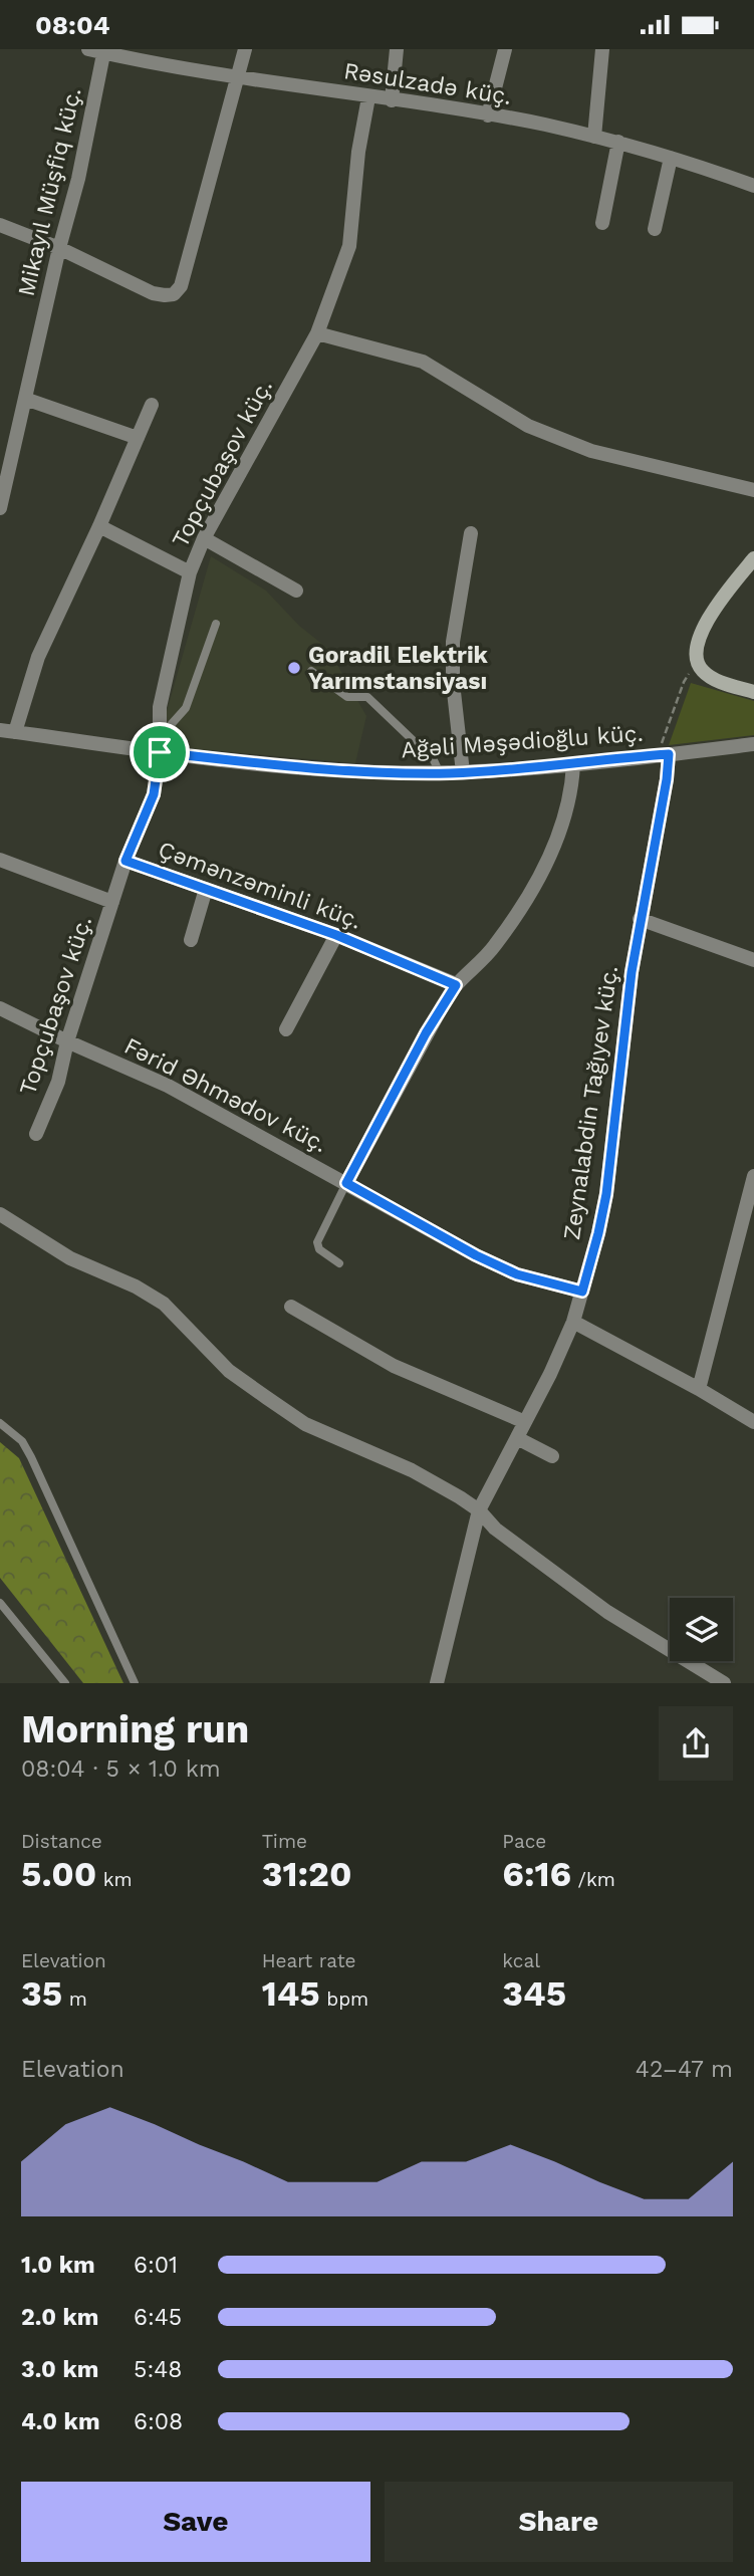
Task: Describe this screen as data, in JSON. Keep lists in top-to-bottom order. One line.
{"streets":{"street":["Rəsulzadə küç.","Mikayıl Müşfiq küç.","Topçubaşov küç.","Ağəli Məşədioğlu küç.","Çəmənzəminli küç.","Fərid Əhmədov küç.","Zeynalabdin Tağıyev küç."]},"crossings":[["Rəsulzadə küç.","Mikayıl Müşfiq küç."],["Rəsulzadə küç.","Topçubaşov küç."],["Topçubaşov küç.","Ağəli Məşədioğlu küç."],["Topçubaşov küç.","Çəmənzəminli küç."],["Topçubaşov küç.","Fərid Əhmədov küç."],["Ağəli Məşədioğlu küç.","Zeynalabdin Tağıyev küç."],["Fərid Əhmədov küç.","Zeynalabdin Tağıyev küç."]],"places":["Goradil Elektrik Yarımstansiyası"],"page":{"status":"08:04","heading":["Morning run","08:04 · 5 × 1.0 km"],"stats":[["Distance","5.00 km"],["Time","31:20"],["Pace","6:16 /km"],["Elevation","35 m"],["Heart rate","145 bpm"],["kcal","345"]],"chart":["Elevation","42–47 m"],"list":[{"name":"1.0 km","note":"6:01"},{"name":"2.0 km","note":"6:45"},{"name":"3.0 km","note":"5:48"},{"name":"4.0 km","note":"6:08"}],"buttons":["Save","Share"]}}
